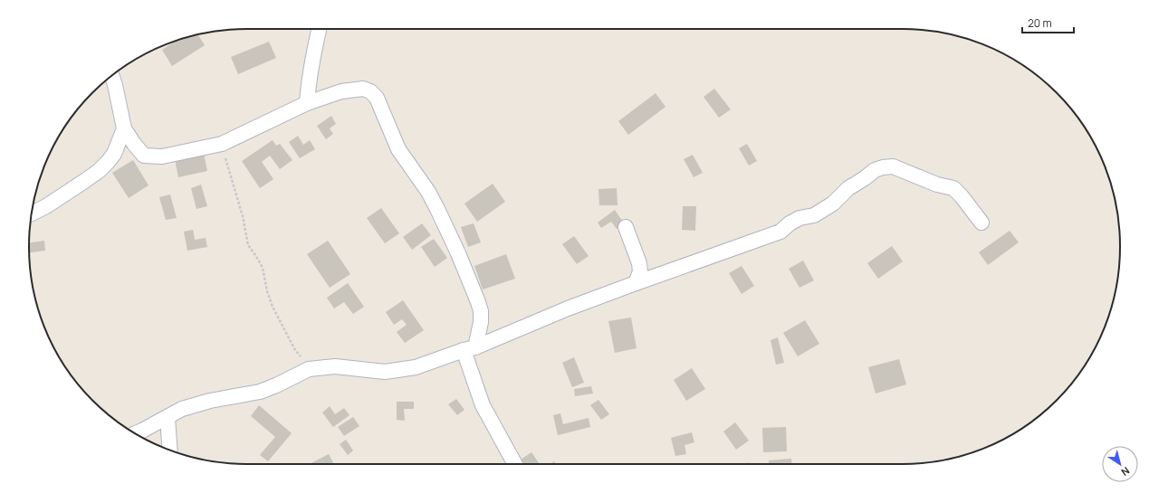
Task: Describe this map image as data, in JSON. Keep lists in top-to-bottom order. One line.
{"scale_bar":"20 m","north":"bottom right"}
